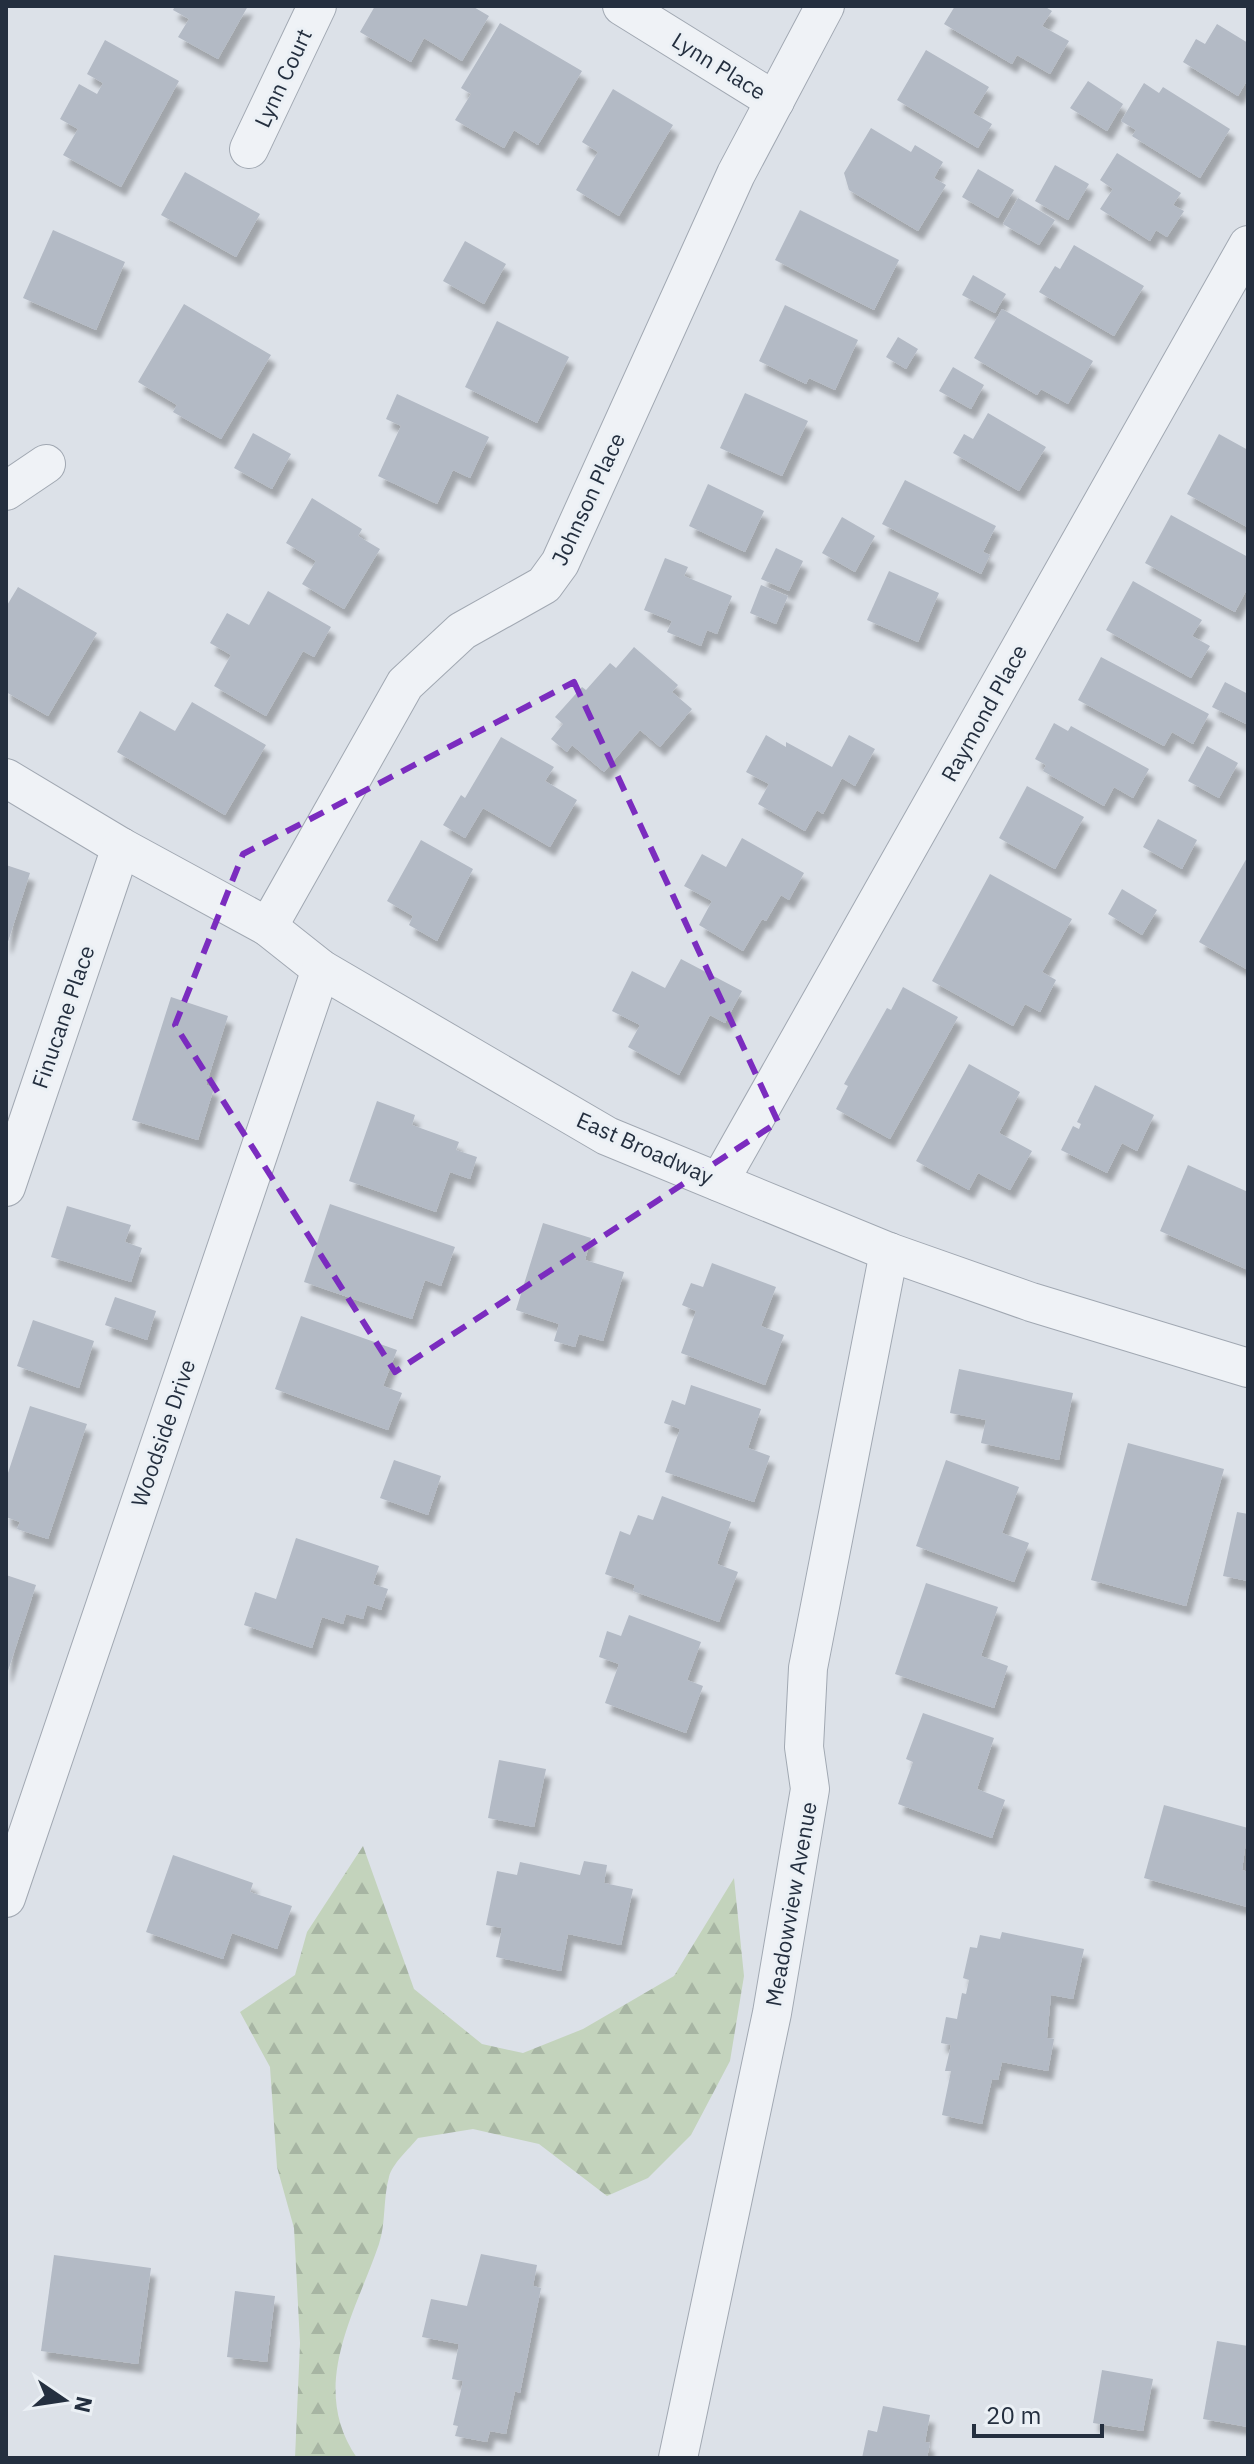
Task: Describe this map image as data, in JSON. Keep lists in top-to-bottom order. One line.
{"streets":{"street":["Lynn Place","Lynn Court","Johnson Place","Raymond Place","Finucane Place","East Broadway","Woodside Drive","Meadowview Avenue"]},"crossings":[["Lynn Place","Johnson Place"],["Johnson Place","East Broadway"],["Raymond Place","East Broadway"],["Finucane Place","East Broadway"],["East Broadway","Woodside Drive"],["East Broadway","Meadowview Avenue"]],"scale_bar":"20 m","north":"right"}
